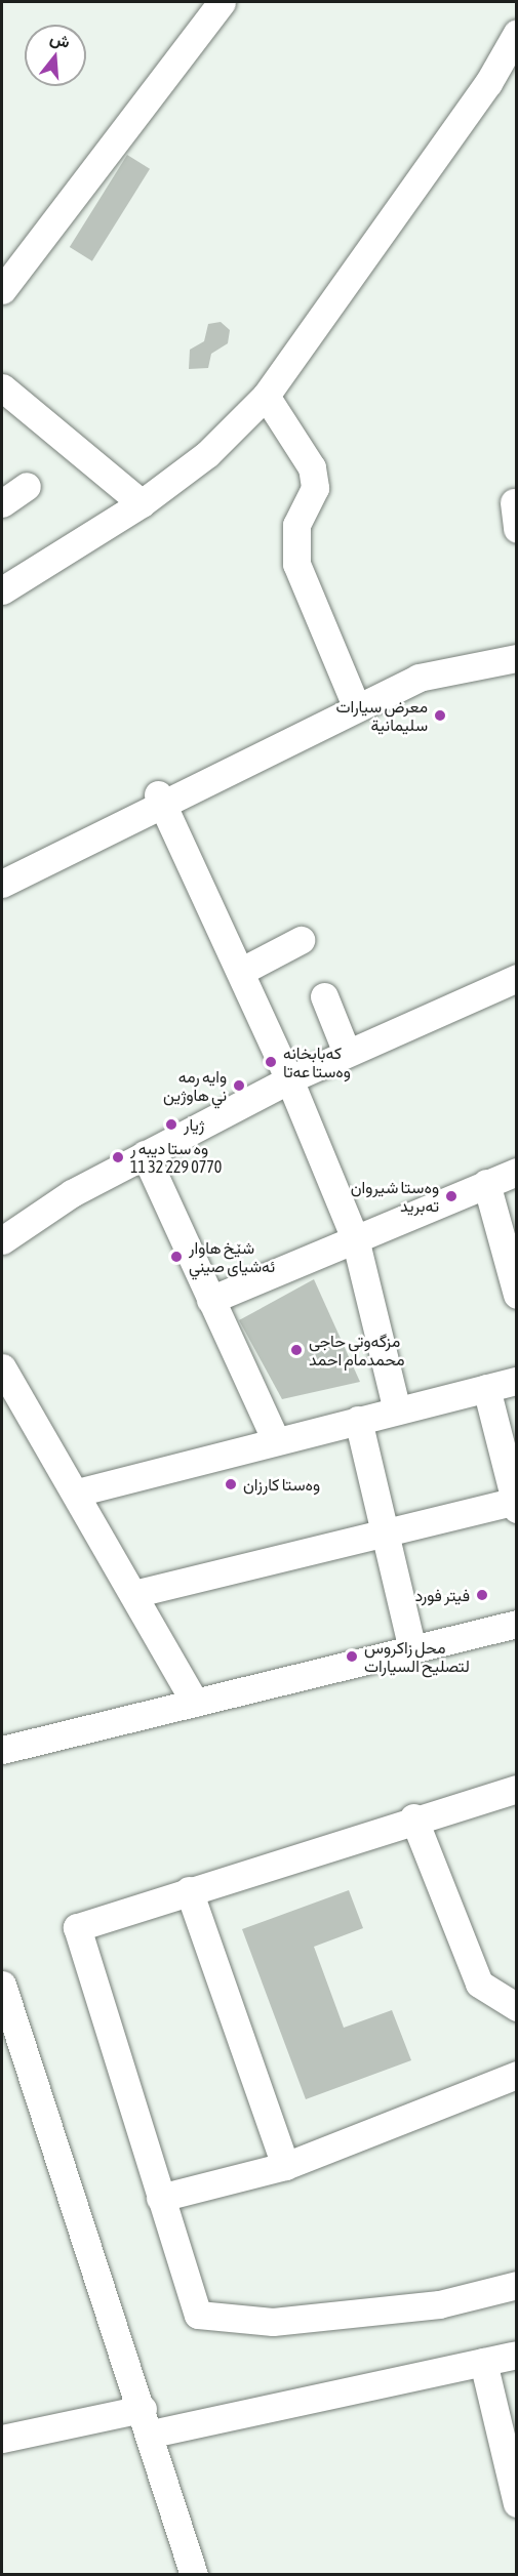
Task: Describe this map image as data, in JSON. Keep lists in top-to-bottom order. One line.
{"places":["معرض سيارات سليمانية","کەبابخانە وەستا عەتا","وايه رمه ني هاوژين","ژیار","وه ستا دیبه ر 11 32 229 0770","وەستا شیروان تەبرید","شێخ هاوار ئەشیای صيني","مزگەوتی حاجی محمدمام احمد","وەستا کارزان","فيتر فورد","محل زاكروس لتصليح السيارات"],"north":"top"}
